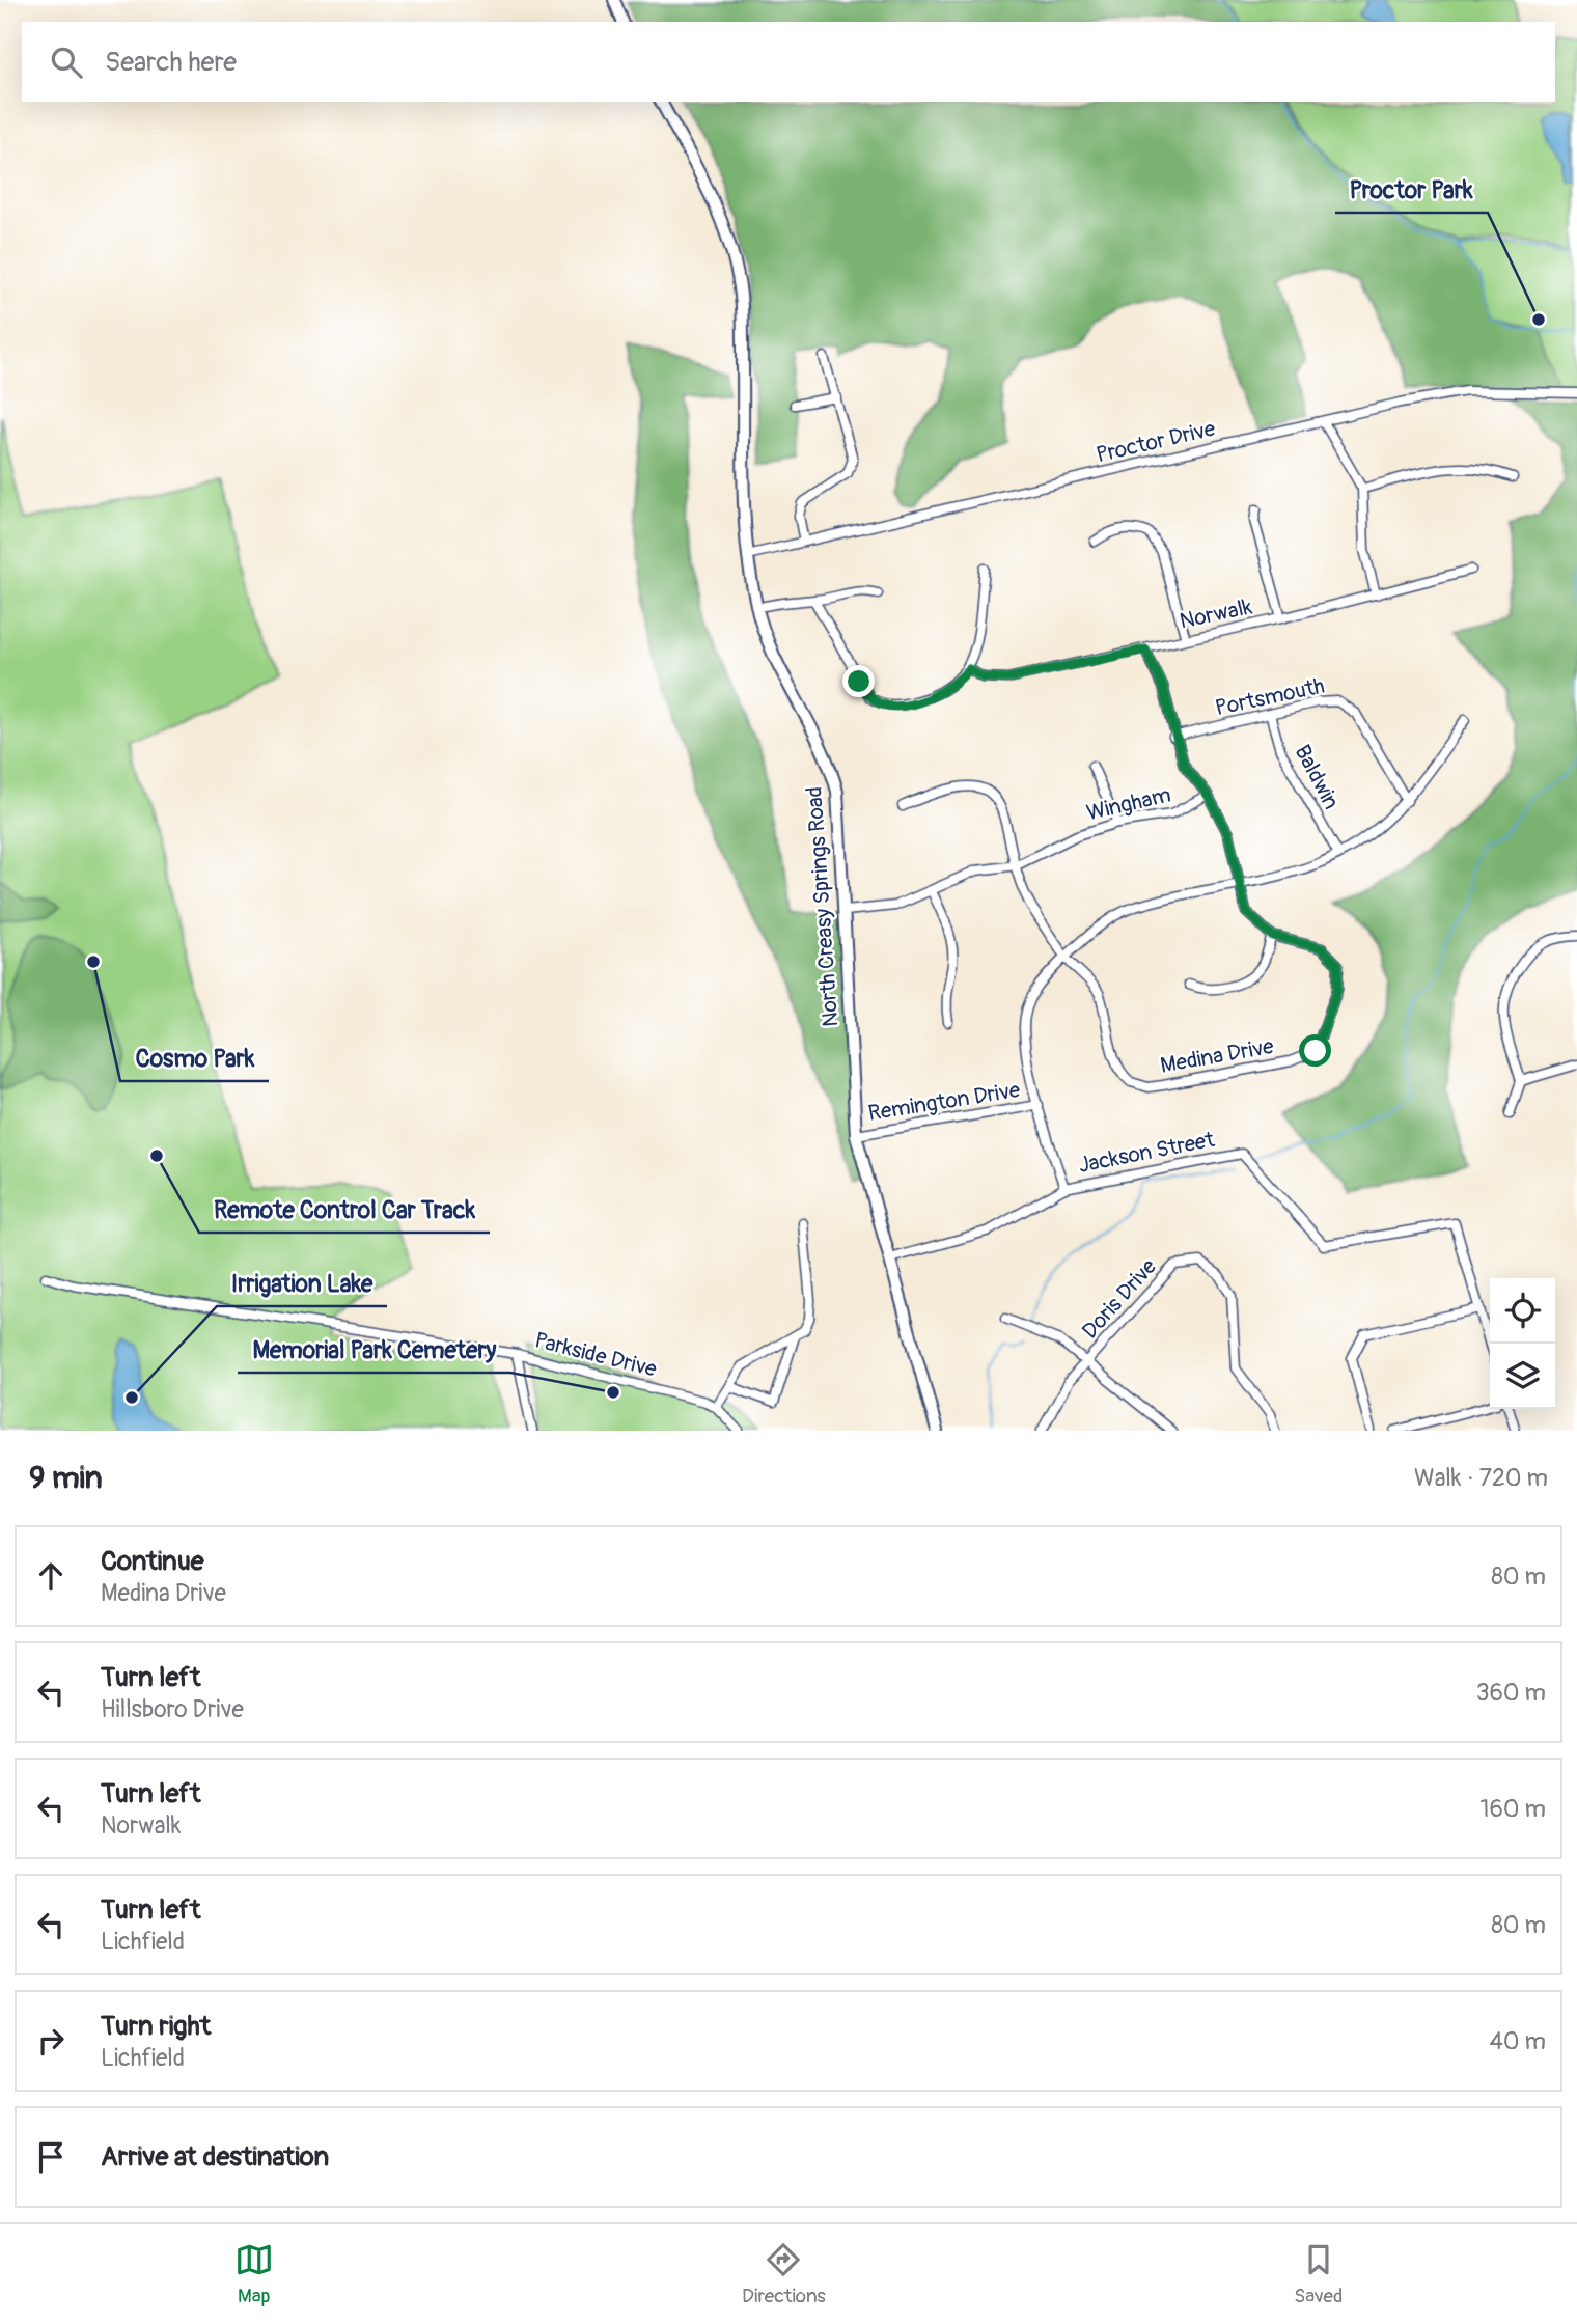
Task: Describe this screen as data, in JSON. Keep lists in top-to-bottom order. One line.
{"streets":{"street":["Proctor Drive","Norwalk","Portsmouth","Baldwin","Wingham","North Creasy Springs Road","Medina Drive","Remington Drive","Jackson Street","Doris Drive","Parkside Drive"]},"crossings":[["Proctor Drive","North Creasy Springs Road"],["Portsmouth","Baldwin"],["Wingham","North Creasy Springs Road"],["North Creasy Springs Road","Remington Drive"],["North Creasy Springs Road","Jackson Street"]],"places":["Proctor Park","Cosmo Park","Remote Control Car Track","Memorial Park Cemetery","Irrigation Lake"],"page":{"search":"Search here","heading":["9 min","Walk · 720 m"],"list":[["Continue","Medina Drive","80 m"],["Turn left","Hillsboro Drive","360 m"],["Turn left","Norwalk","160 m"],["Turn left","Lichfield","80 m"],["Turn right","Lichfield","40 m"],"Arrive at destination"],"nav":["Map","Directions","Saved"]}}
